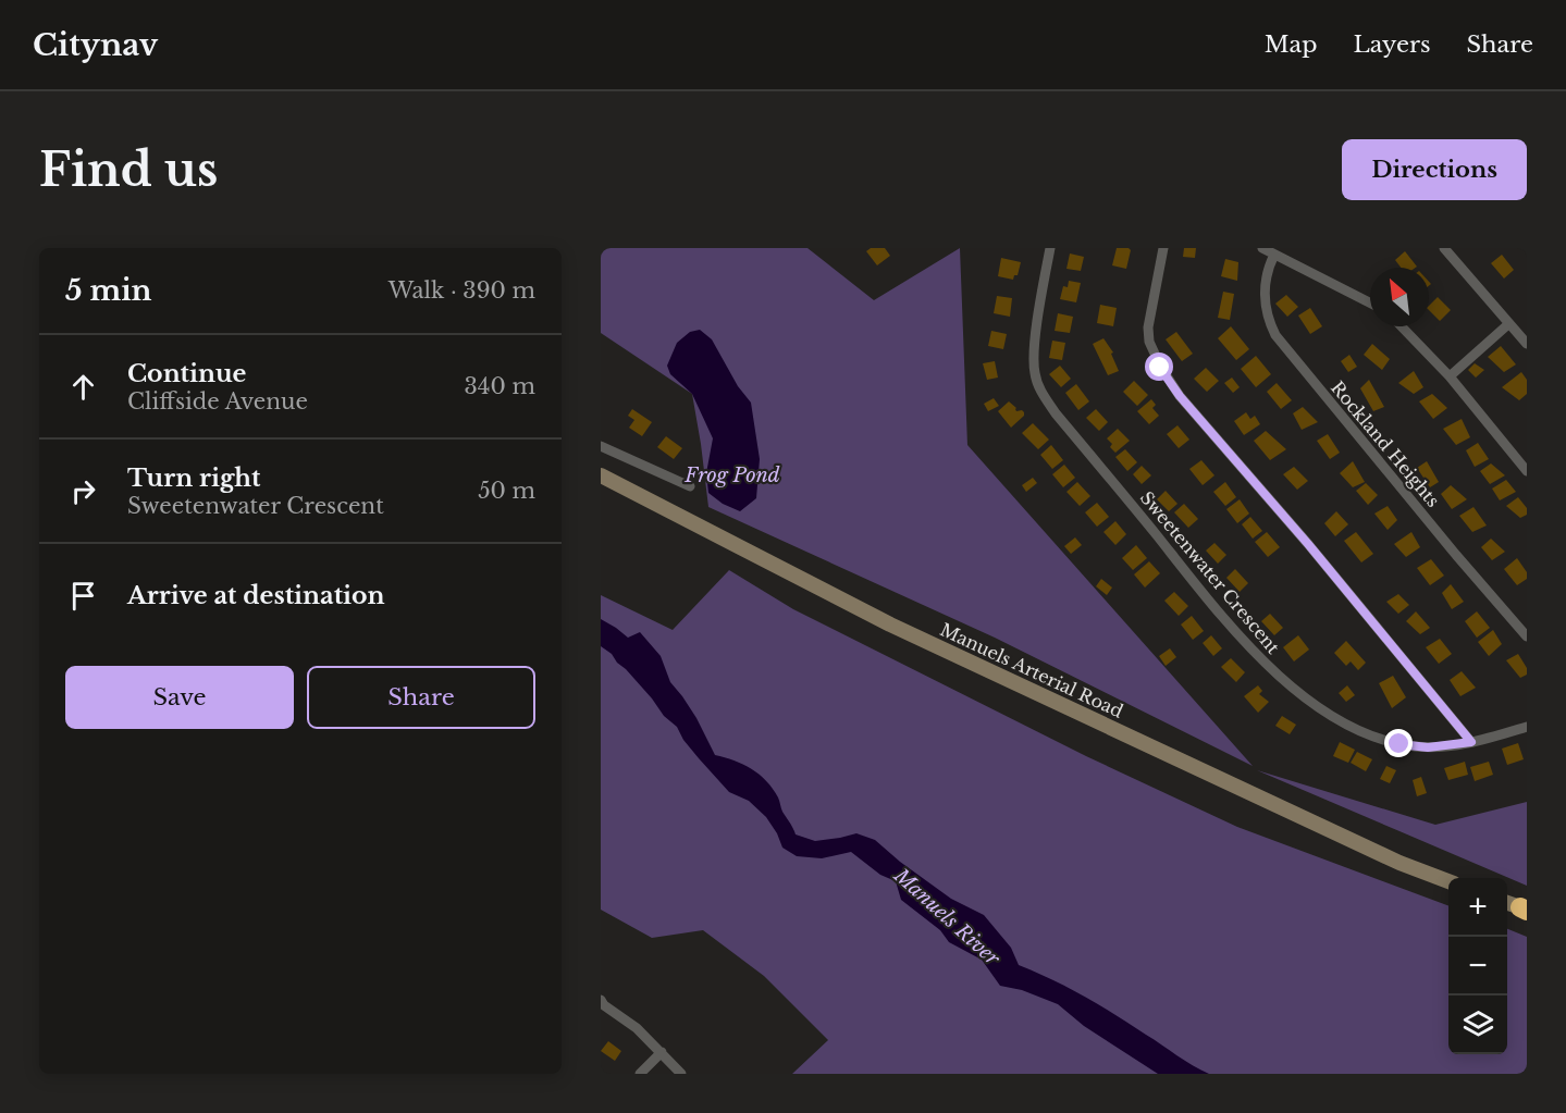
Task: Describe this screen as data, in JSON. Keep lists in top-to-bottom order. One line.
{"streets":{"main road":["Manuels Arterial Road"],"street":["Rockland Heights","Sweetenwater Crescent"]},"water":["Frog Pond","Manuels River"],"north":"top left","page":{"header":"Citynav","nav":["Map","Layers","Share"],"buttons":["Directions",["Save","Share"]],"title":"Find us","heading":["5 min","Walk · 390 m"],"list":[["Continue","Cliffside Avenue","340 m"],["Turn right","Sweetenwater Crescent","50 m"],"Arrive at destination"],"map_buttons":["+","−"]}}
